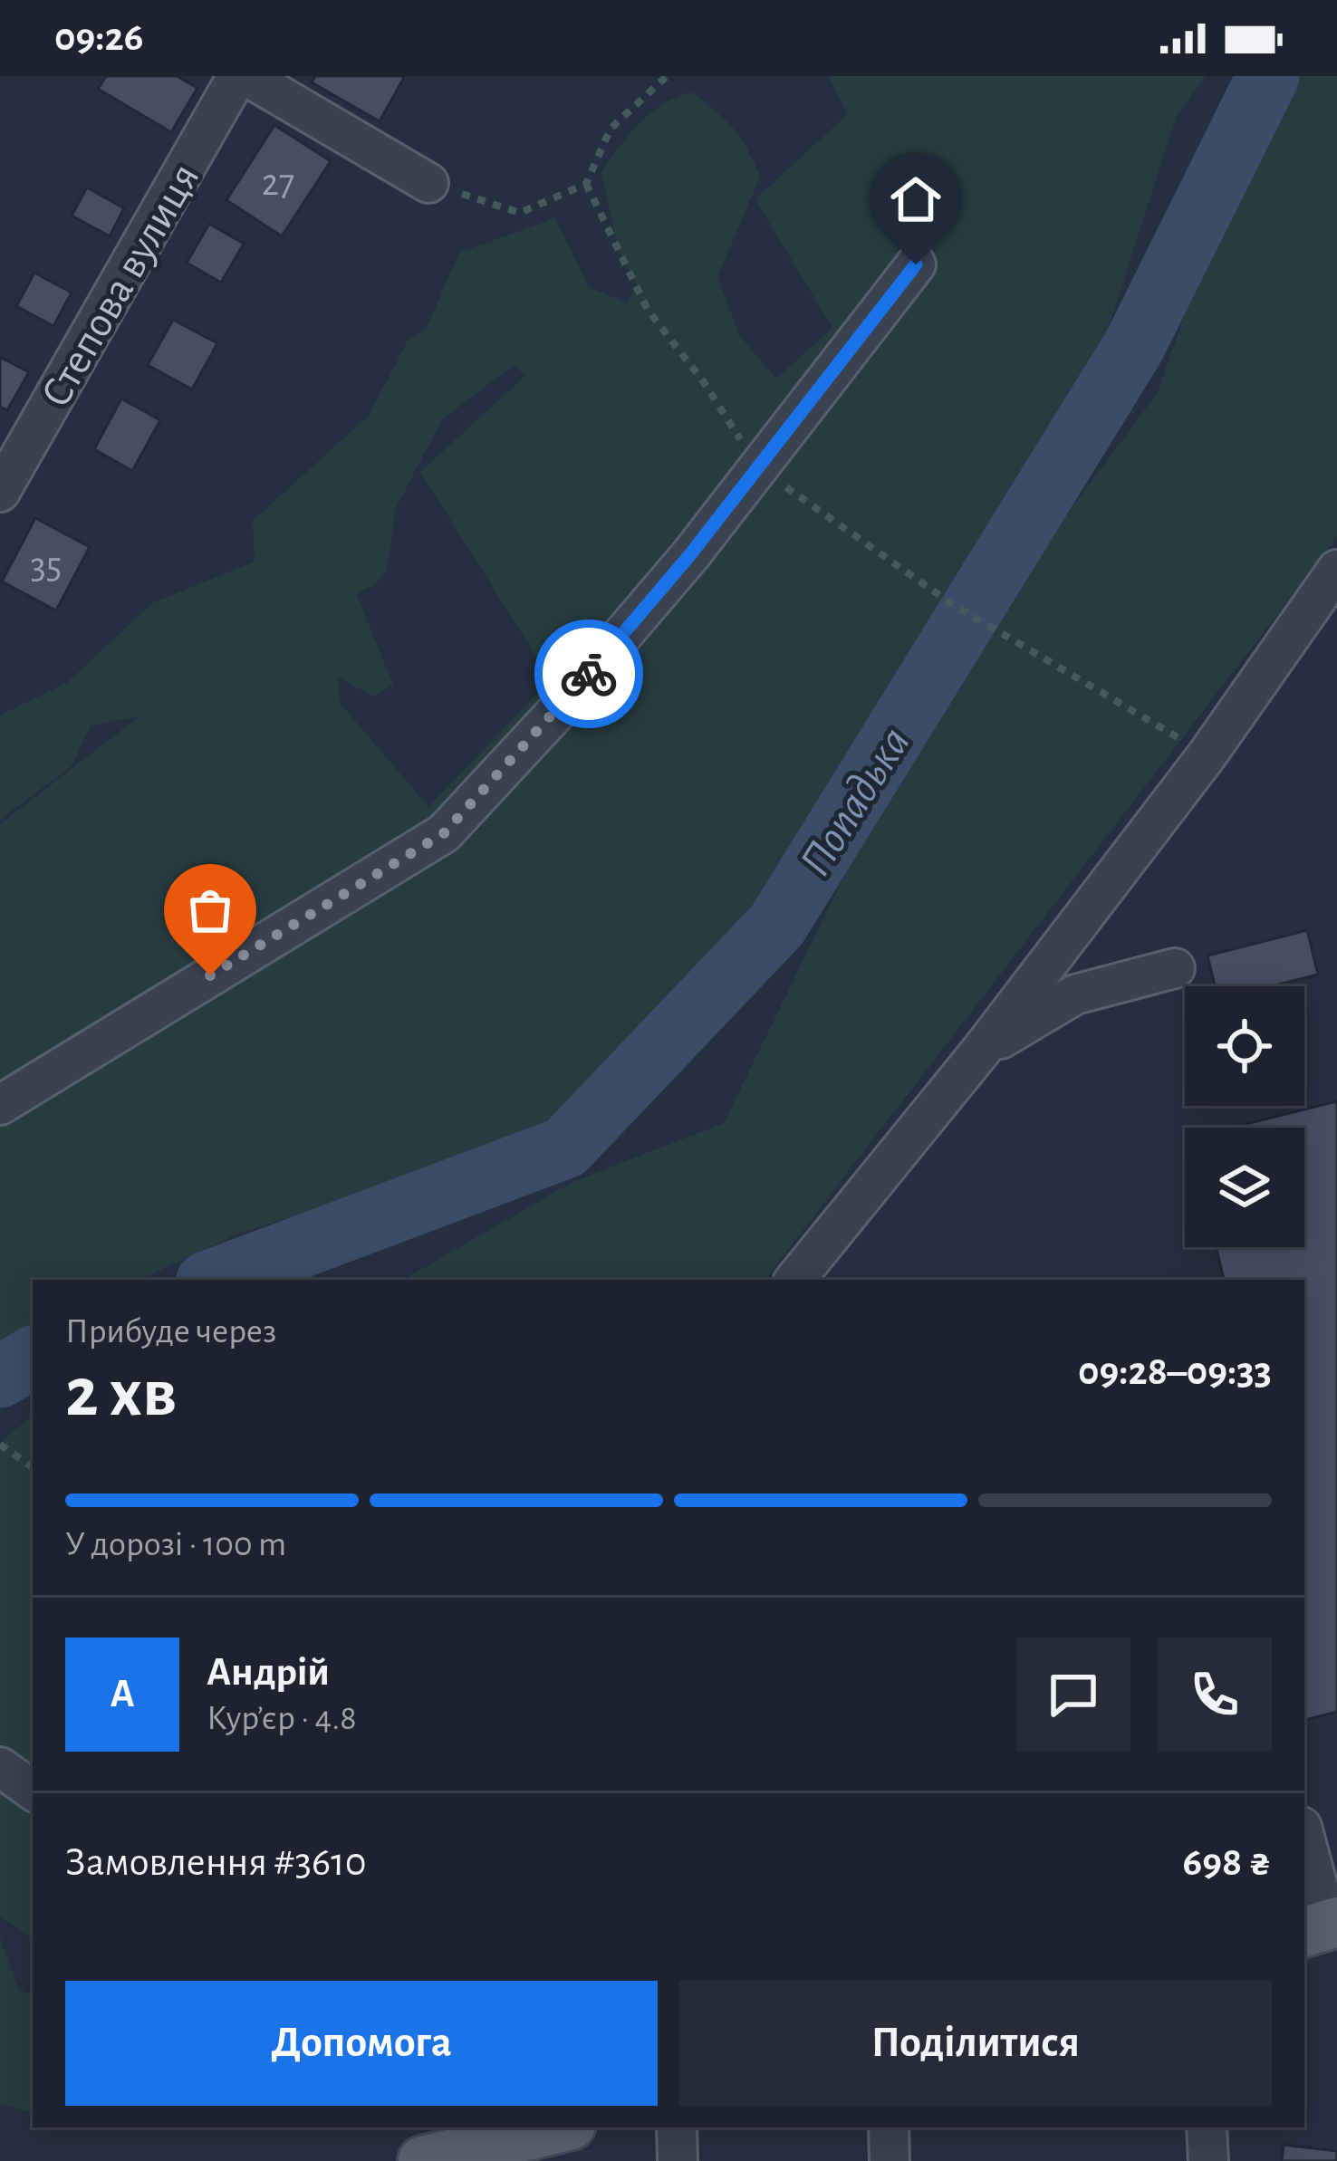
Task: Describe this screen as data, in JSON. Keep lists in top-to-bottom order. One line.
{"streets":{"street":["Степова вулиця"]},"water":["Попадька"],"house_numbers":["27","35"],"page":{"status":"09:26","heading":["2 хв","Прибуде через","09:28–09:33"],"panel":["Андрій","Кур’єр · 4.8","Замовлення #3610","698 ₴"],"bar":"У дорозі · 100 m","round":"А","buttons":["Допомога","Поділитися"]}}
